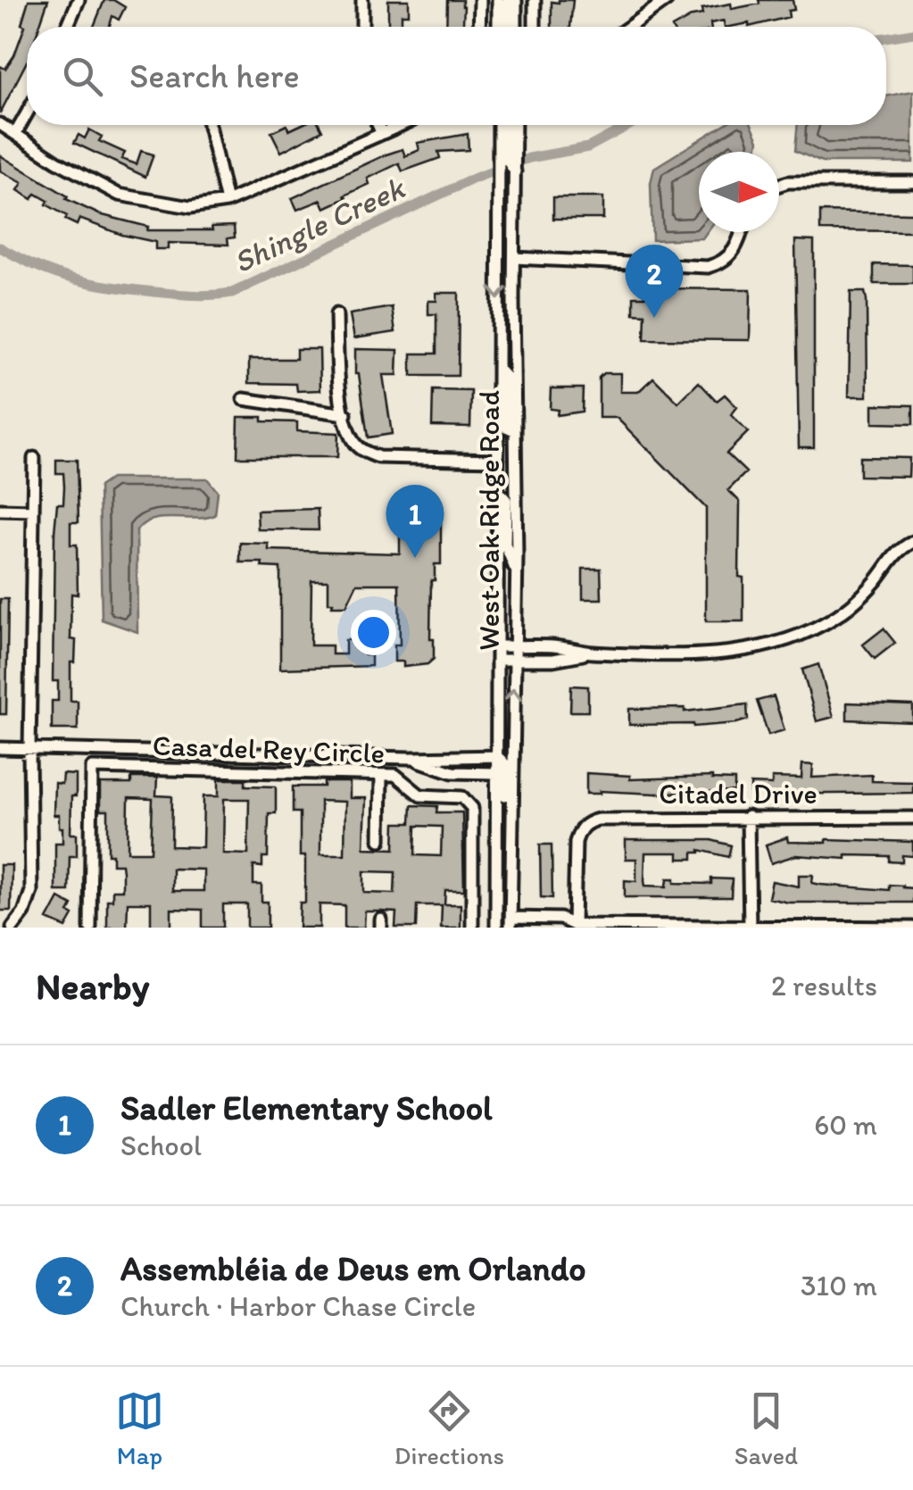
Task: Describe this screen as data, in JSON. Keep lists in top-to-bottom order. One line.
{"streets":{"street":["West Oak Ridge Road","Casa del Rey Circle","Citadel Drive"]},"water":["Shingle Creek"],"north":"right","page":{"search":"Search here","pins":["2","1"],"heading":["Nearby","2 results"],"list":[{"mark":"1","name":"Sadler Elementary School","note":"School","value":"60 m"},{"mark":"2","name":"Assembléia de Deus em Orlando","note":"Church · Harbor Chase Circle","value":"310 m"}],"nav":["Map","Directions","Saved"]}}
